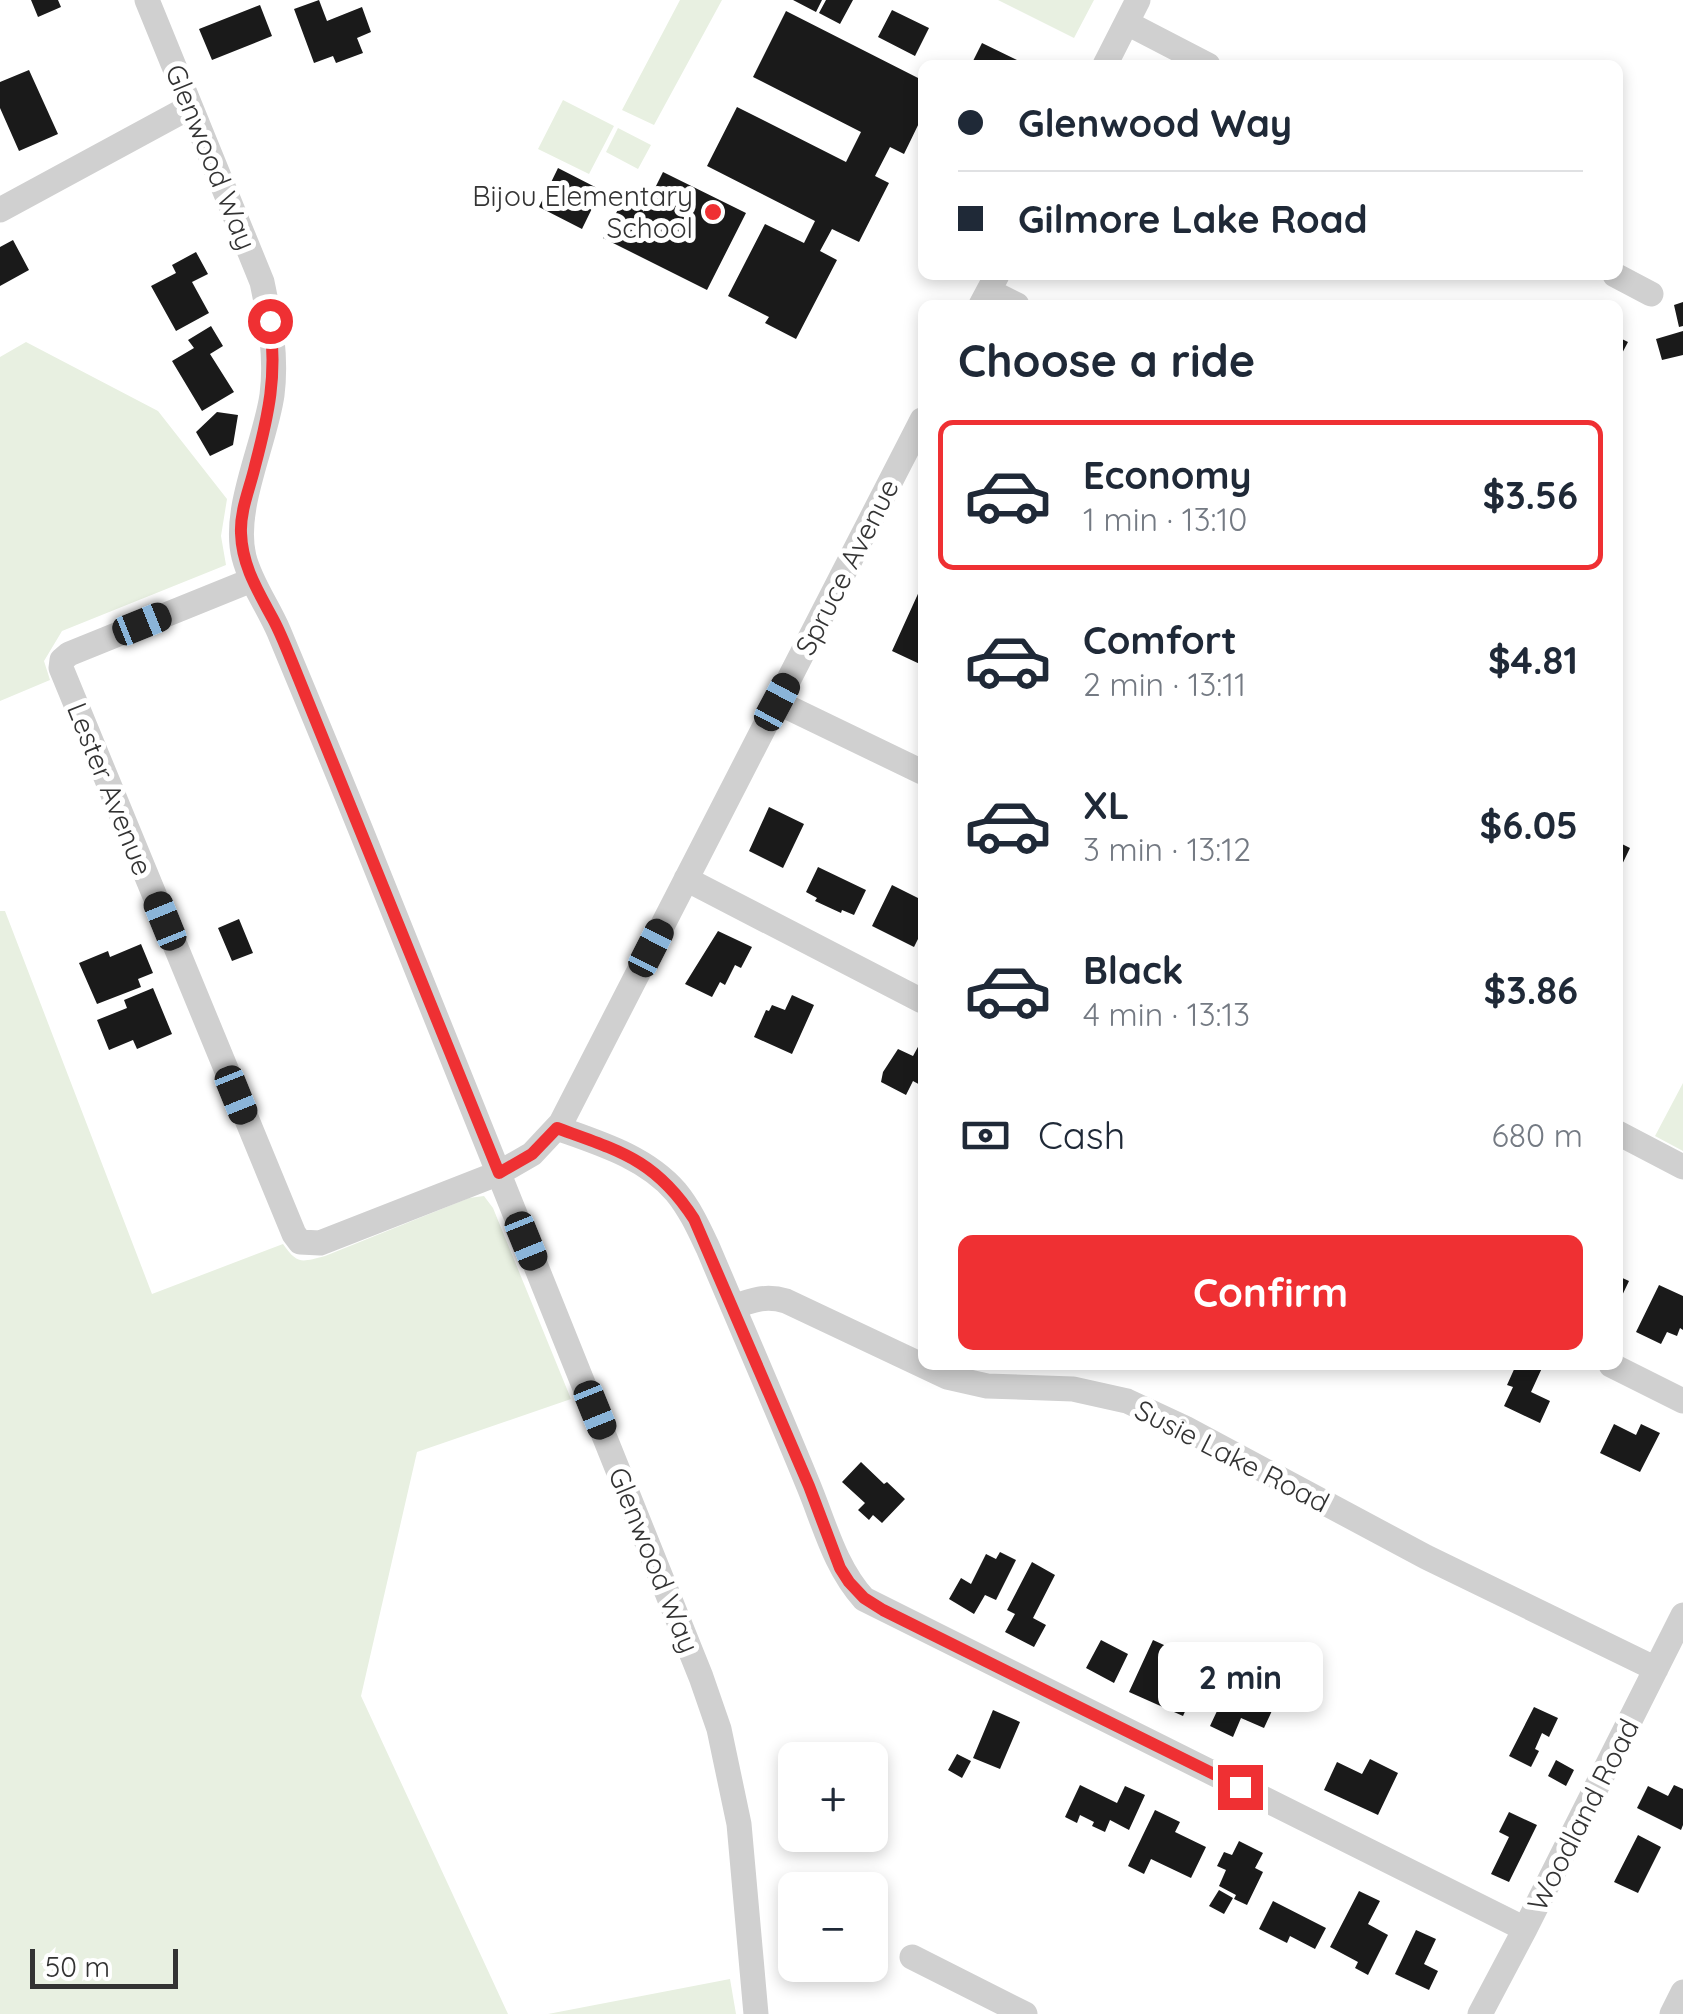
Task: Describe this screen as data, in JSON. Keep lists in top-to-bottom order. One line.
{"streets":{"street":["Glenwood Way","Spruce Avenue","Lester Avenue","Susie Lake Road","Woodland Road"]},"crossings":[["Glenwood Way","Spruce Avenue"],["Glenwood Way","Lester Avenue"],["Spruce Avenue","Lester Avenue"],["Susie Lake Road","Woodland Road"]],"places":["Bijou Elementary School"],"scale_bar":"50 m","page":{"banner":["Glenwood Way","Gilmore Lake Road"],"heading":"Choose a ride","list":[{"name":"Economy","note":"1 min · 13:10","value":"$3.56"},{"name":"Comfort","note":"2 min · 13:11","value":"$4.81"},{"name":"XL","note":"3 min · 13:12","value":"$6.05"},{"name":"Black","note":"4 min · 13:13","value":"$3.86"}],"pay":["Cash","680 m"],"buttons":"Confirm","bubble":"2 min","map_buttons":["+","−"],"scale":"50 m"}}
